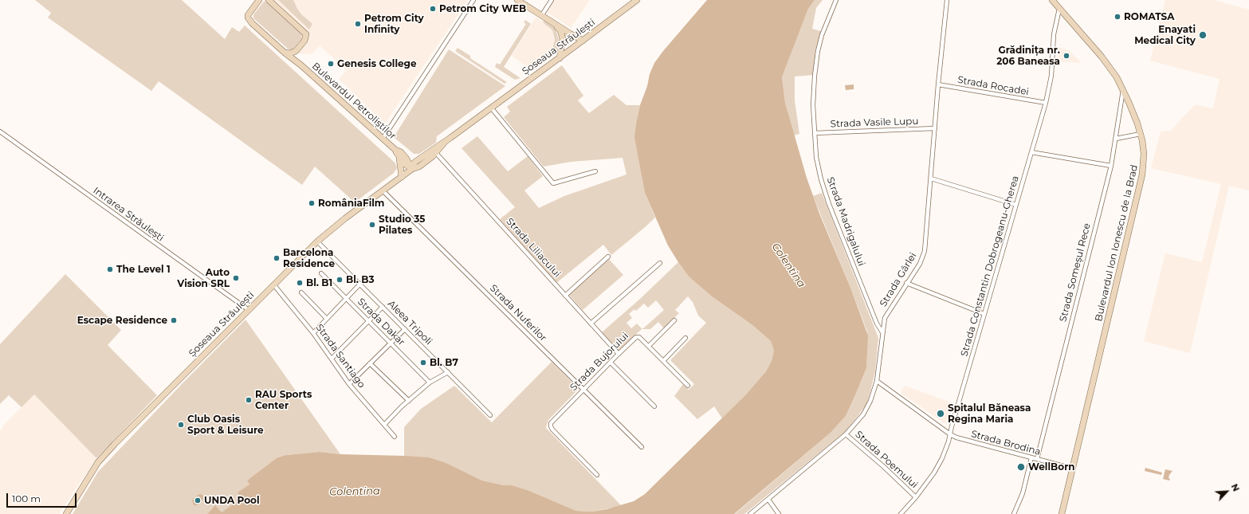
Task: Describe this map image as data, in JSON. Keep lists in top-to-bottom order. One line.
{"streets":{"street":["Șoseaua Străulești","Strada Rocadei","Bulevardul Petroliștilor","Strada Vasile Lupu","Intrarea Străulești","Strada Madrigalului","Bulevardul Ion Ionescu de la Brad","Strada Liliacului","Strada Constantin Dobrogeanu-Gherea","Strada Someșul Rece","Strada Gârlei","Strada Nuferilor","Strada Dakar","Aleea Tripoli","Strada Santiago","Strada Bujorului","Strada Brodina","Strada Poemului"]},"crossings":[["Șoseaua Străulești","Bulevardul Petroliștilor"],["Șoseaua Străulești","Intrarea Străulești"],["Șoseaua Străulești","Strada Liliacului"],["Șoseaua Străulești","Strada Nuferilor"],["Șoseaua Străulești","Aleea Tripoli"],["Șoseaua Străulești","Strada Santiago"],["Strada Rocadei","Strada Constantin Dobrogeanu-Gherea"],["Strada Rocadei","Strada Gârlei"],["Strada Vasile Lupu","Strada Madrigalului"],["Strada Vasile Lupu","Strada Gârlei"],["Strada Madrigalului","Strada Gârlei"],["Bulevardul Ion Ionescu de la Brad","Strada Constantin Dobrogeanu-Gherea"],["Bulevardul Ion Ionescu de la Brad","Strada Someșul Rece"],["Bulevardul Ion Ionescu de la Brad","Strada Brodina"],["Strada Liliacului","Strada Bujorului"],["Strada Constantin Dobrogeanu-Gherea","Strada Brodina"],["Strada Constantin Dobrogeanu-Gherea","Strada Poemului"],["Strada Someșul Rece","Strada Brodina"],["Strada Gârlei","Strada Brodina"],["Strada Gârlei","Strada Poemului"],["Strada Nuferilor","Strada Bujorului"]],"water":["Colentina"],"places":["Petrom City WEB","ROMATSA","Petrom City Infinity","Enayati Medical City","Grădinița nr. 206 Baneasa","Genesis College","RomâniaFilm","Studio 35 Pilates","Barcelona Residence","The Level 1","Auto Vision SRL","Bl. B3","Bl. B1","Escape Residence","Bl. B7","RAU Sports Center","Spitalul Băneasa Regina Maria","Club Oasis Sport & Leisure","WellBorn","UNDA Pool"],"scale_bar":"100 m","north":"top right"}
